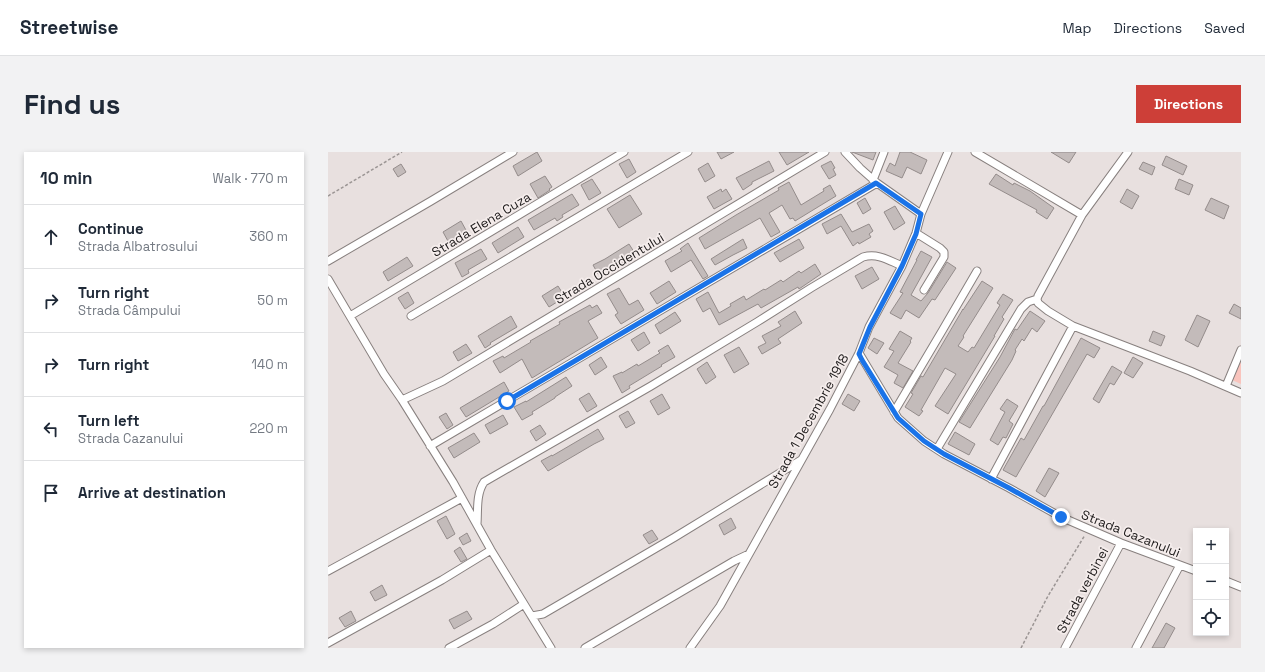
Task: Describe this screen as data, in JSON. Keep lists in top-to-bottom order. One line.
{"streets":{"street":["Strada Elena Cuza","Strada Occidentului","Strada 1 Decembrie 1918","Strada Cazanului","Strada verbinei"]},"crossings":[["Strada 1 Decembrie 1918","Strada Cazanului"],["Strada Cazanului","Strada verbinei"]],"page":{"header":"Streetwise","nav":["Map","Directions","Saved"],"buttons":"Directions","title":"Find us","heading":["10 min","Walk · 770 m"],"list":[["Continue","Strada Albatrosului","360 m"],["Turn right","Strada Câmpului","50 m"],["Turn right","140 m"],["Turn left","Strada Cazanului","220 m"],"Arrive at destination"],"map_buttons":["+","−"]}}
